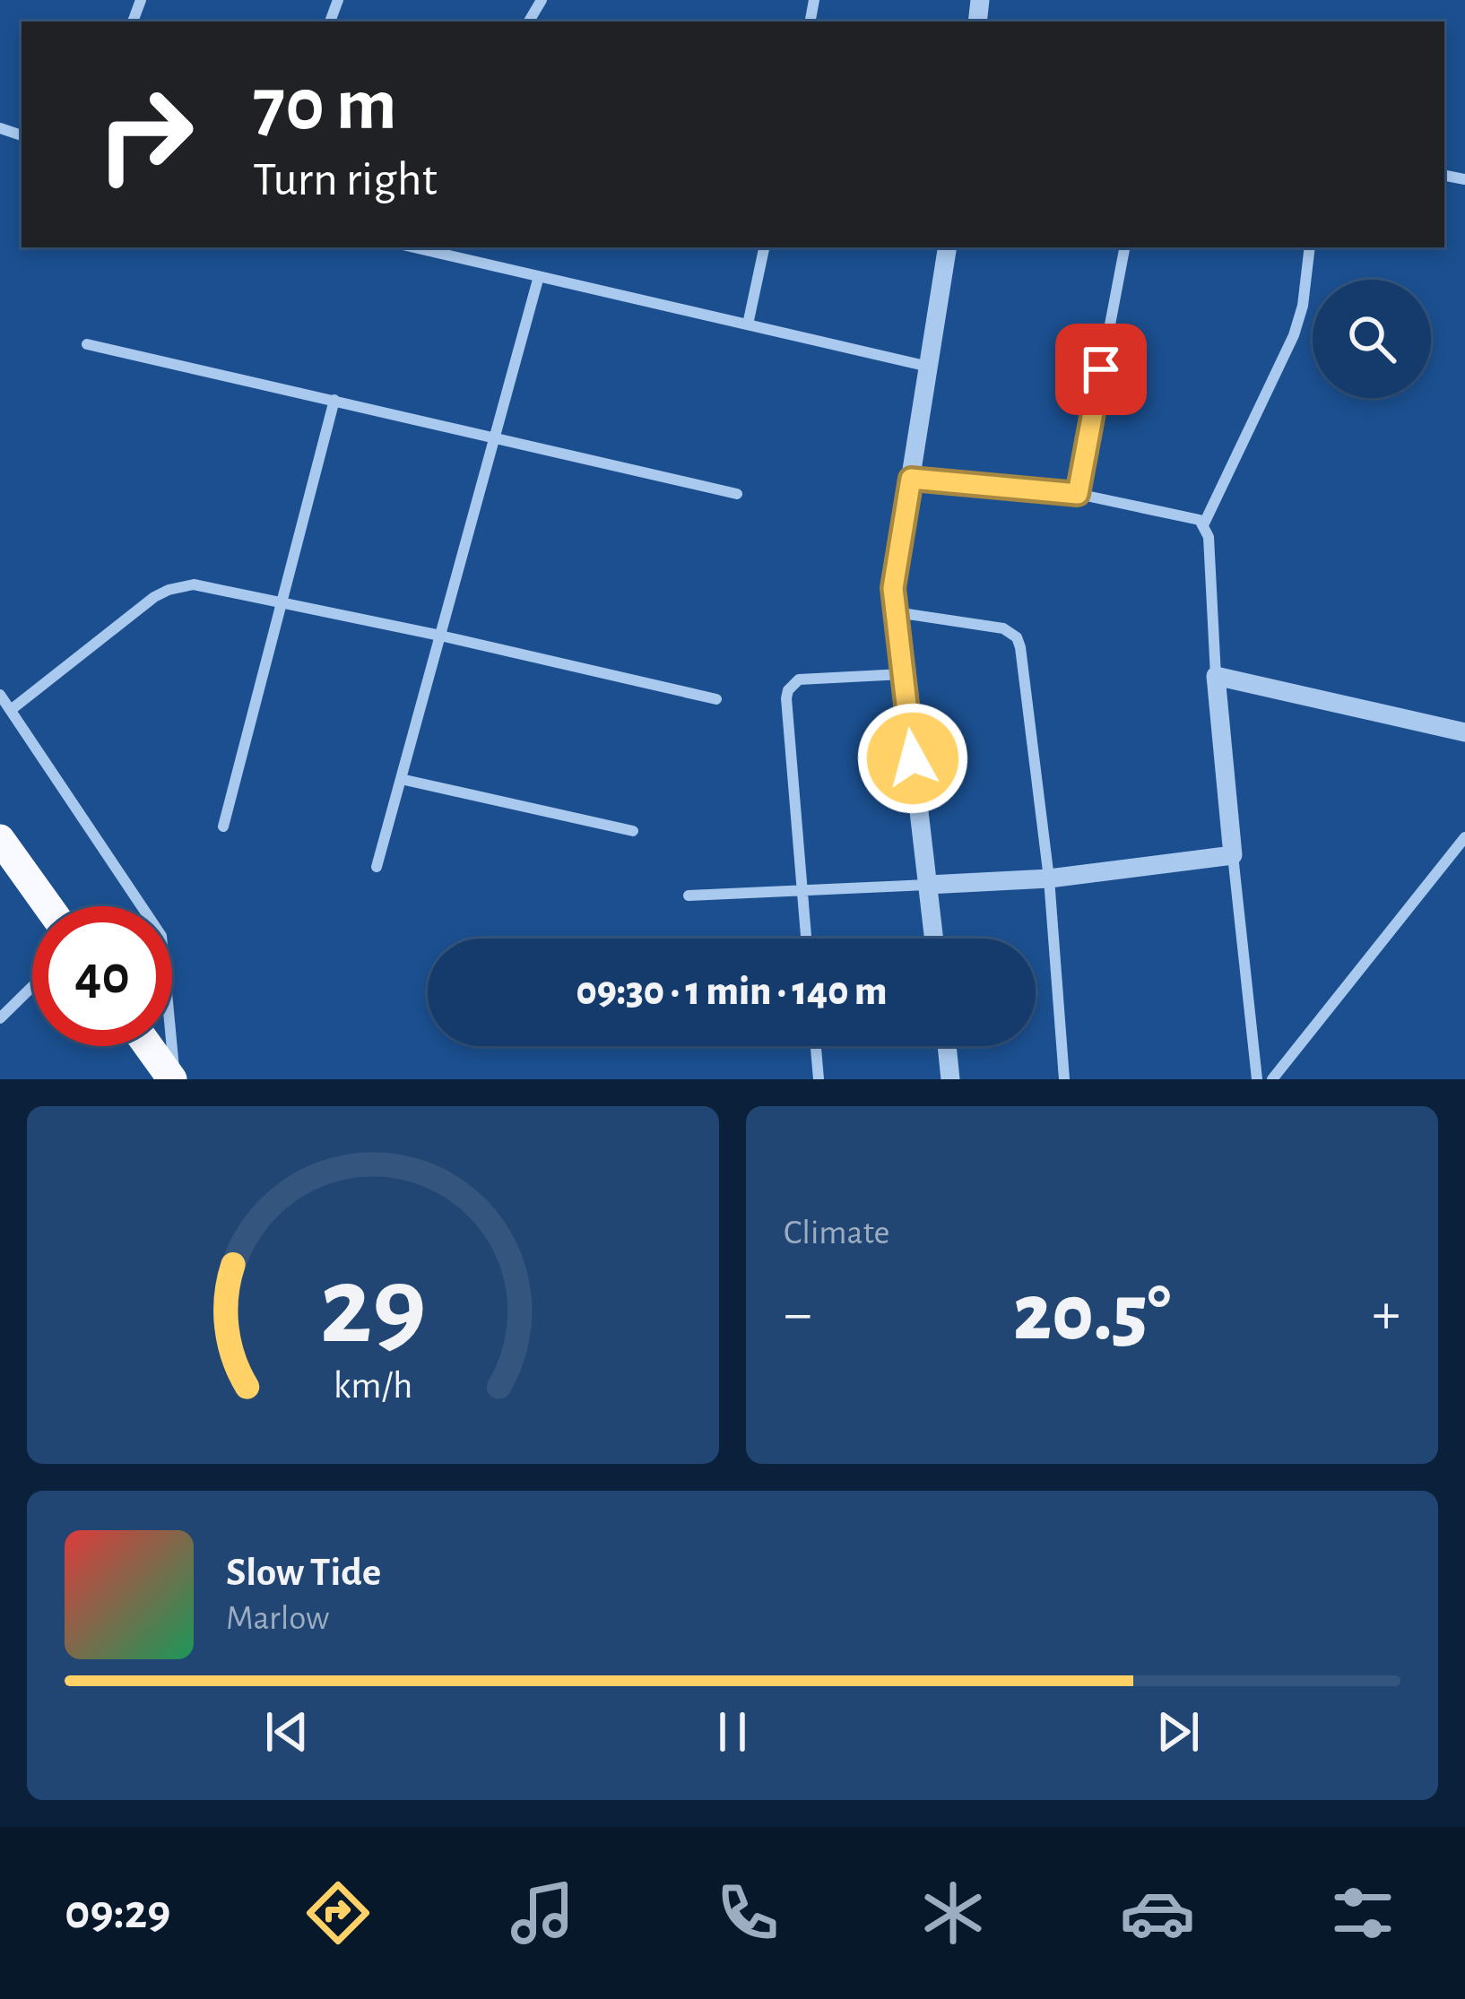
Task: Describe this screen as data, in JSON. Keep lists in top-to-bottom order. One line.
{"page":{"turn":["70 m","Turn right"],"limit":"40","trip":"09:30 · 1 min · 140 m","tile":"Climate","heat":["−","20.5°","+"],"song":["Slow Tide","Marlow"],"tabs":"09:29","gauge":["29","km/h"]}}
